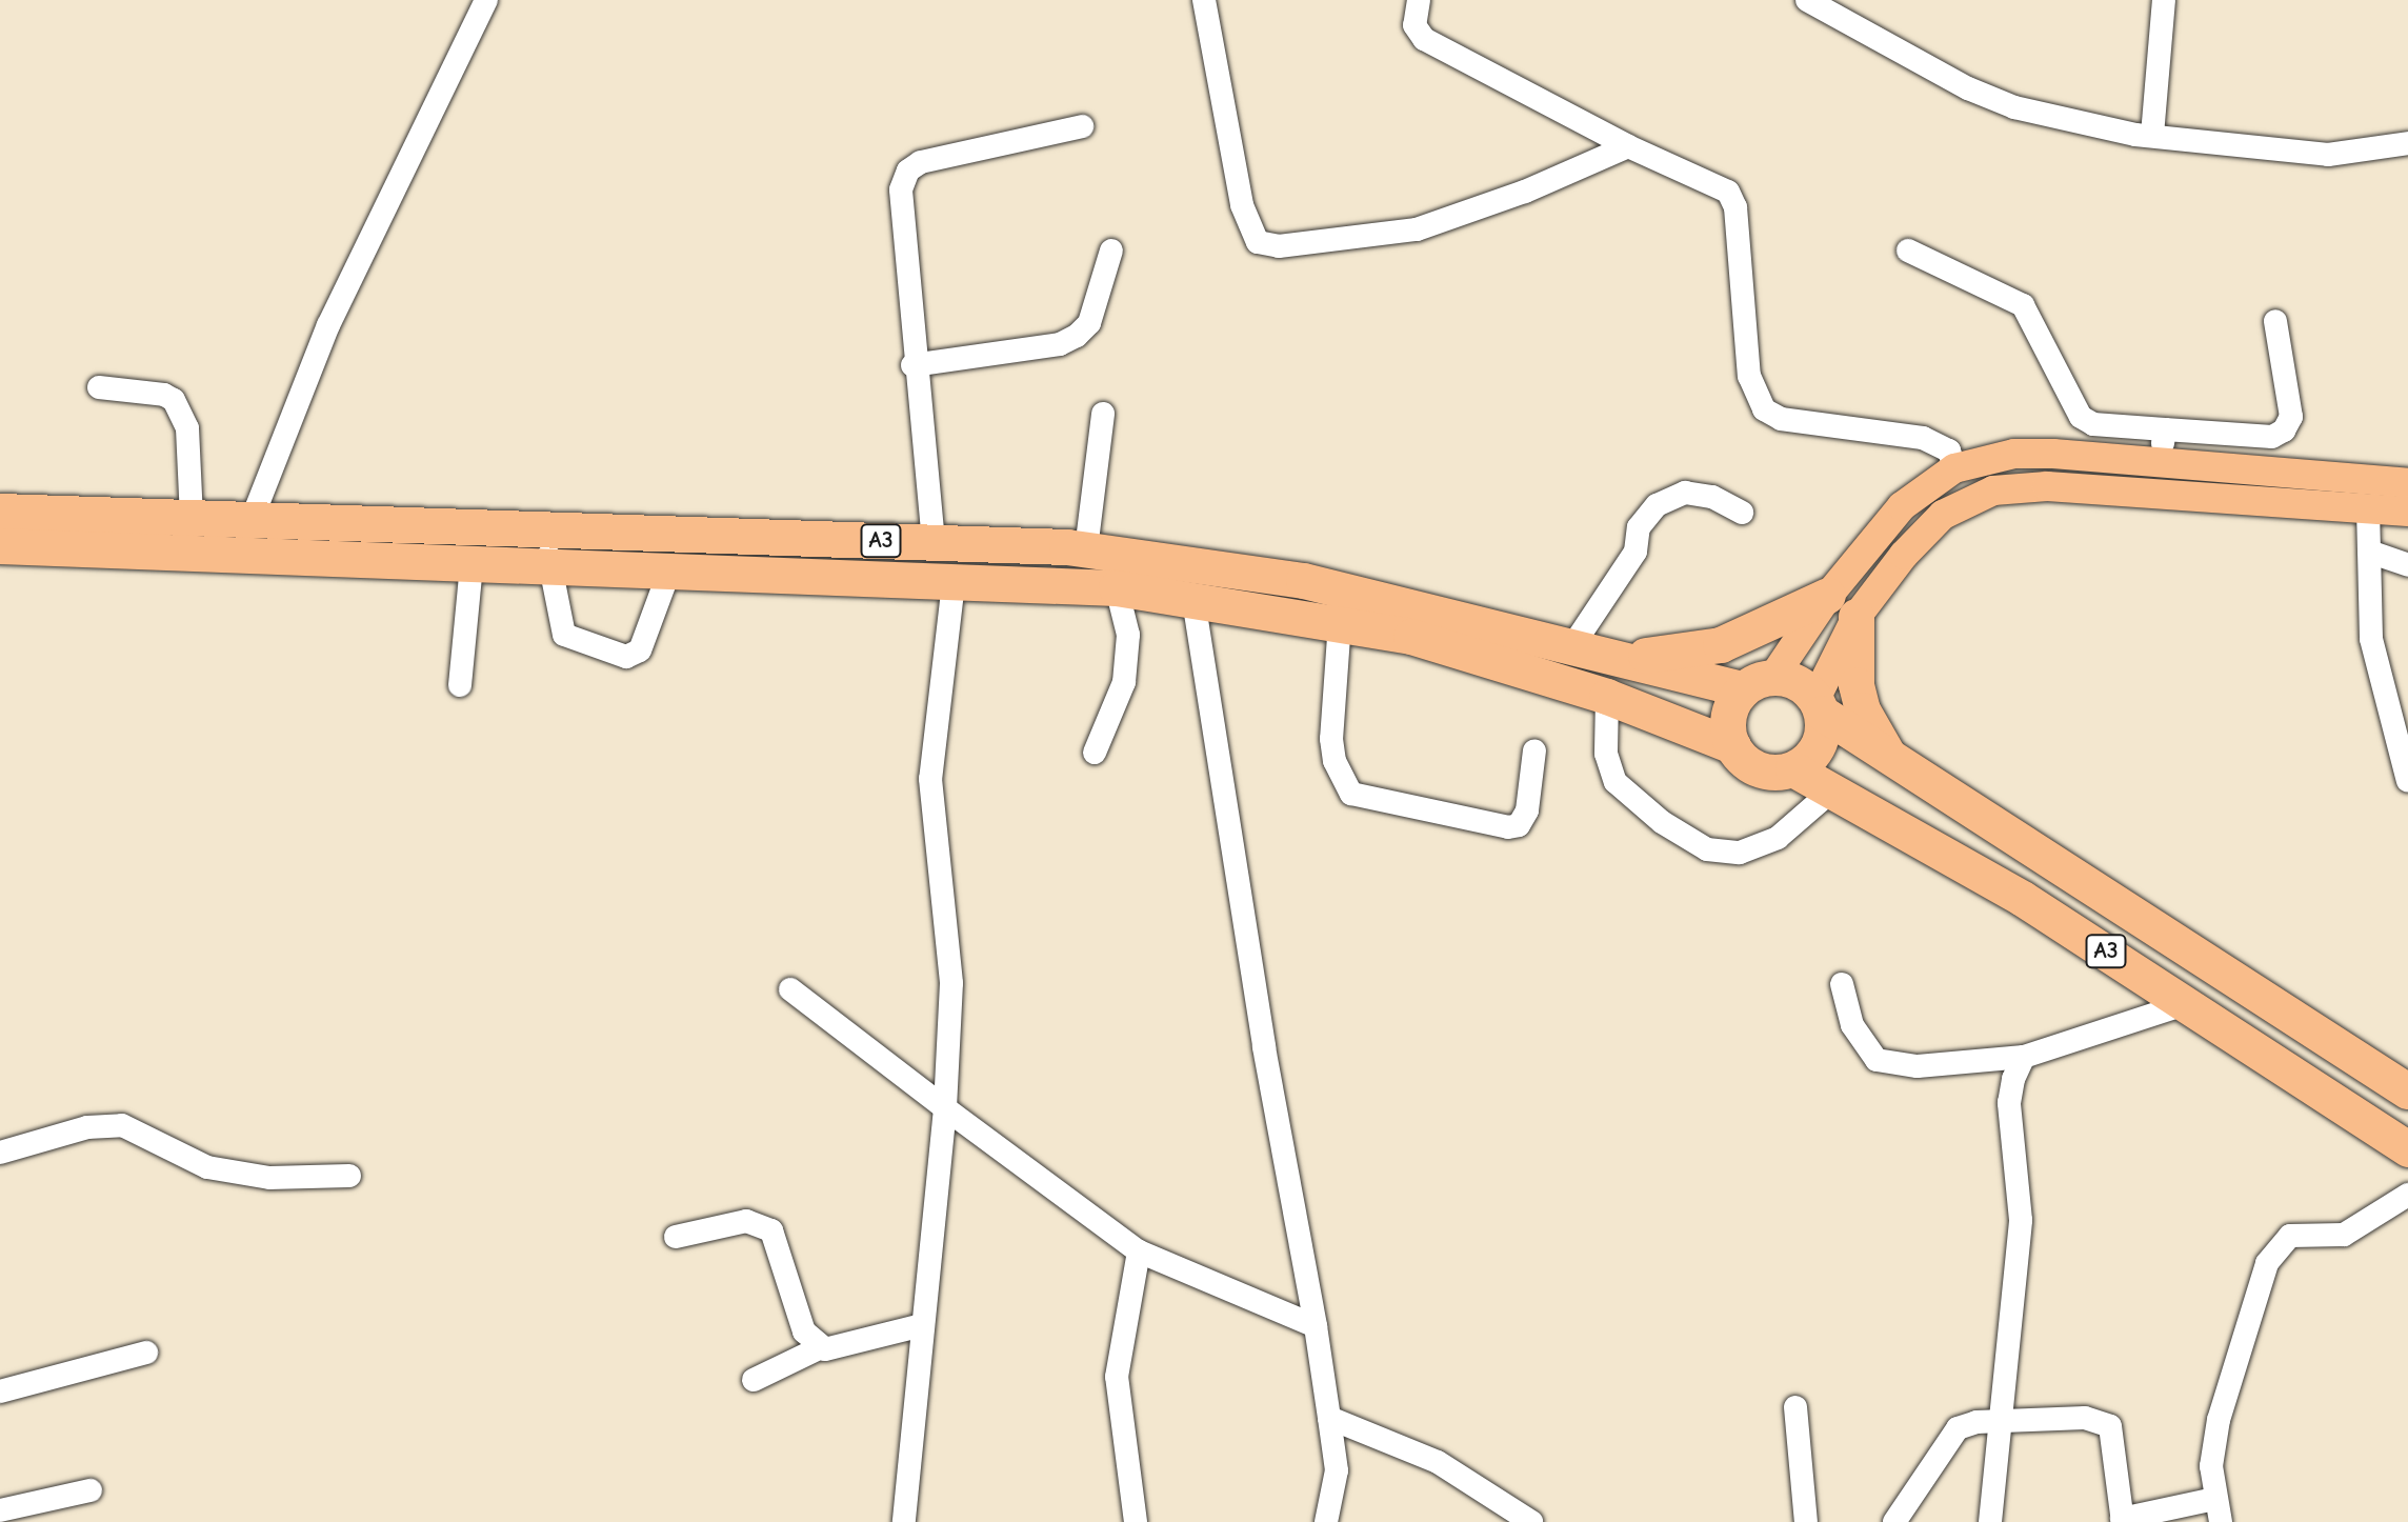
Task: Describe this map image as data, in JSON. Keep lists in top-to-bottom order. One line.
{"streets":{"highway":["A3"]}}
